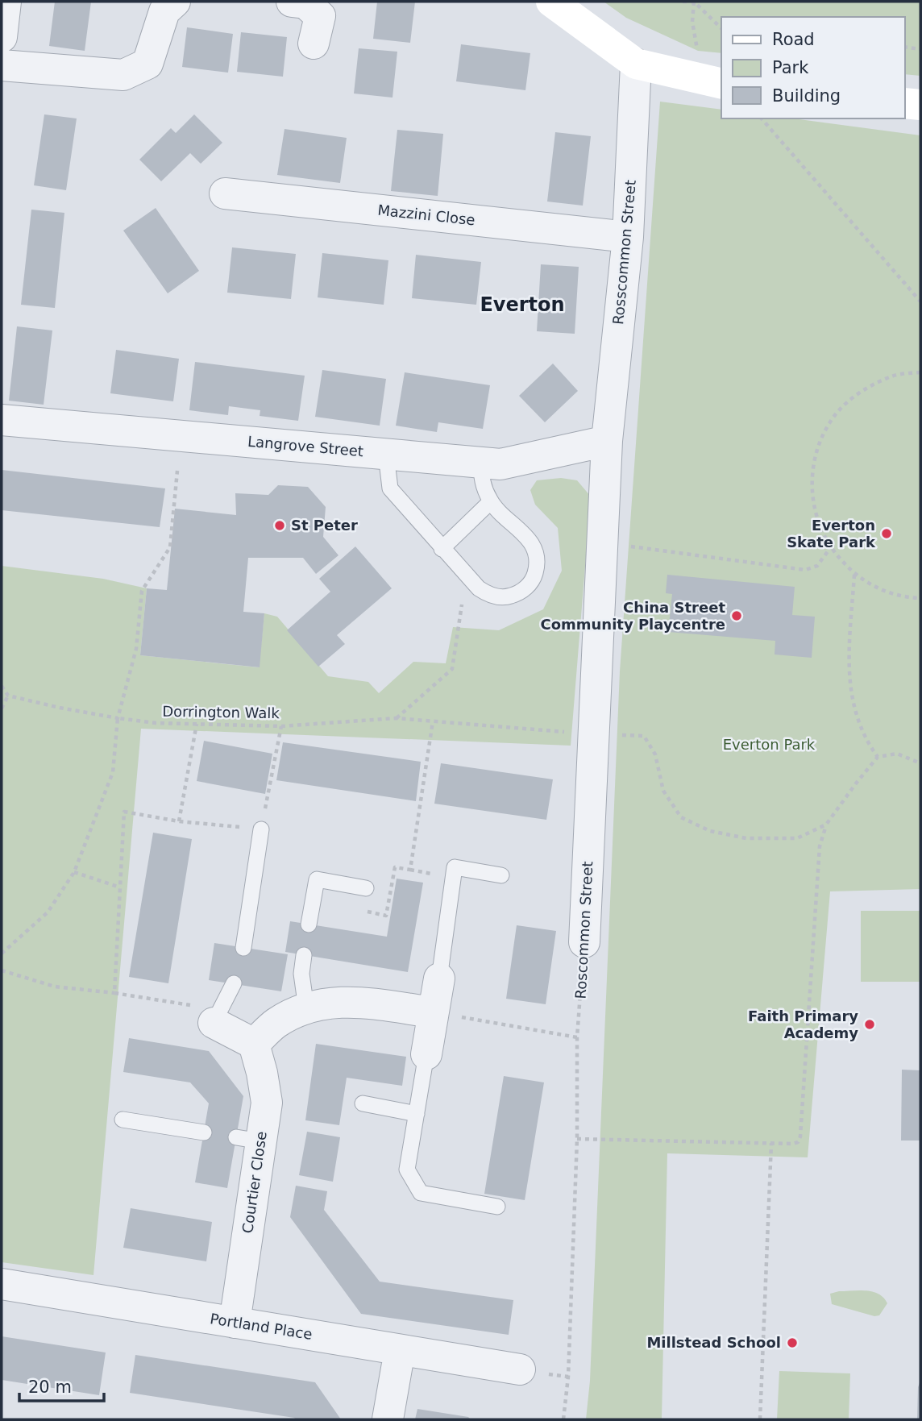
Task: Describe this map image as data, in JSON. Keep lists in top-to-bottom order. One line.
{"streets":{"street":["Mazzini Close","Rosscommon Street","Langrove Street","Roscommon Street","Courtier Close","Portland Place"],"path":["Dorrington Walk"]},"crossings":[["Mazzini Close","Rosscommon Street"],["Rosscommon Street","Langrove Street"],["Rosscommon Street","Roscommon Street"],["Langrove Street","Roscommon Street"],["Dorrington Walk","Roscommon Street"],["Courtier Close","Portland Place"]],"districts":["Everton"],"parks":["Everton Park"],"places":["St Peter","Everton Skate Park","China Street Community Playcentre","Faith Primary Academy","Millstead School"],"legend":["Road","Park","Building"],"scale_bar":"20 m"}
